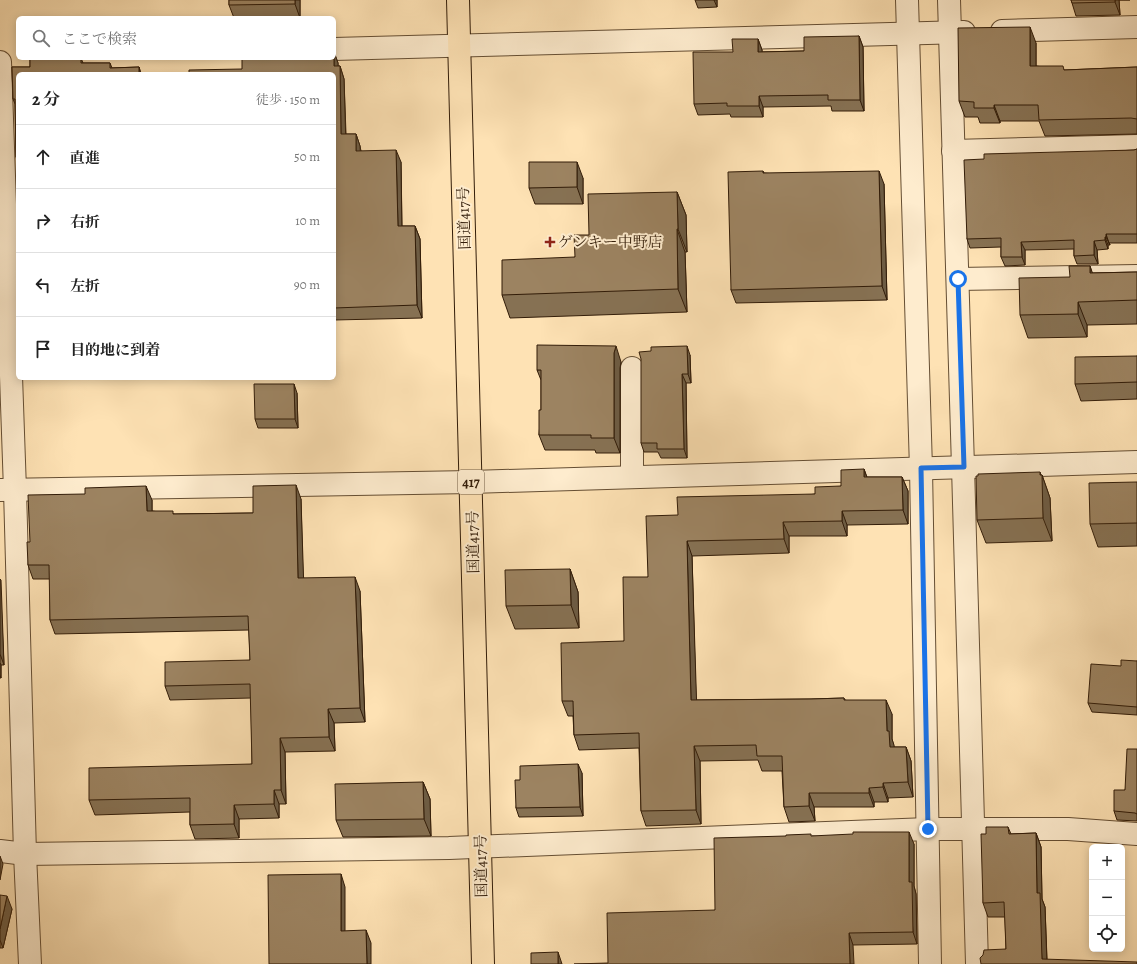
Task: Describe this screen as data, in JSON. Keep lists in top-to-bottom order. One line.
{"streets":{"highway":["国道417号","417"]},"places":{"health":["ゲンキー中野店"]},"page":{"search":"ここで検索","heading":["2 分","徒歩 · 150 m"],"list":[["直進","50 m"],["右折","10 m"],["左折","90 m"],"目的地に到着"],"map_buttons":["+","−"]}}
